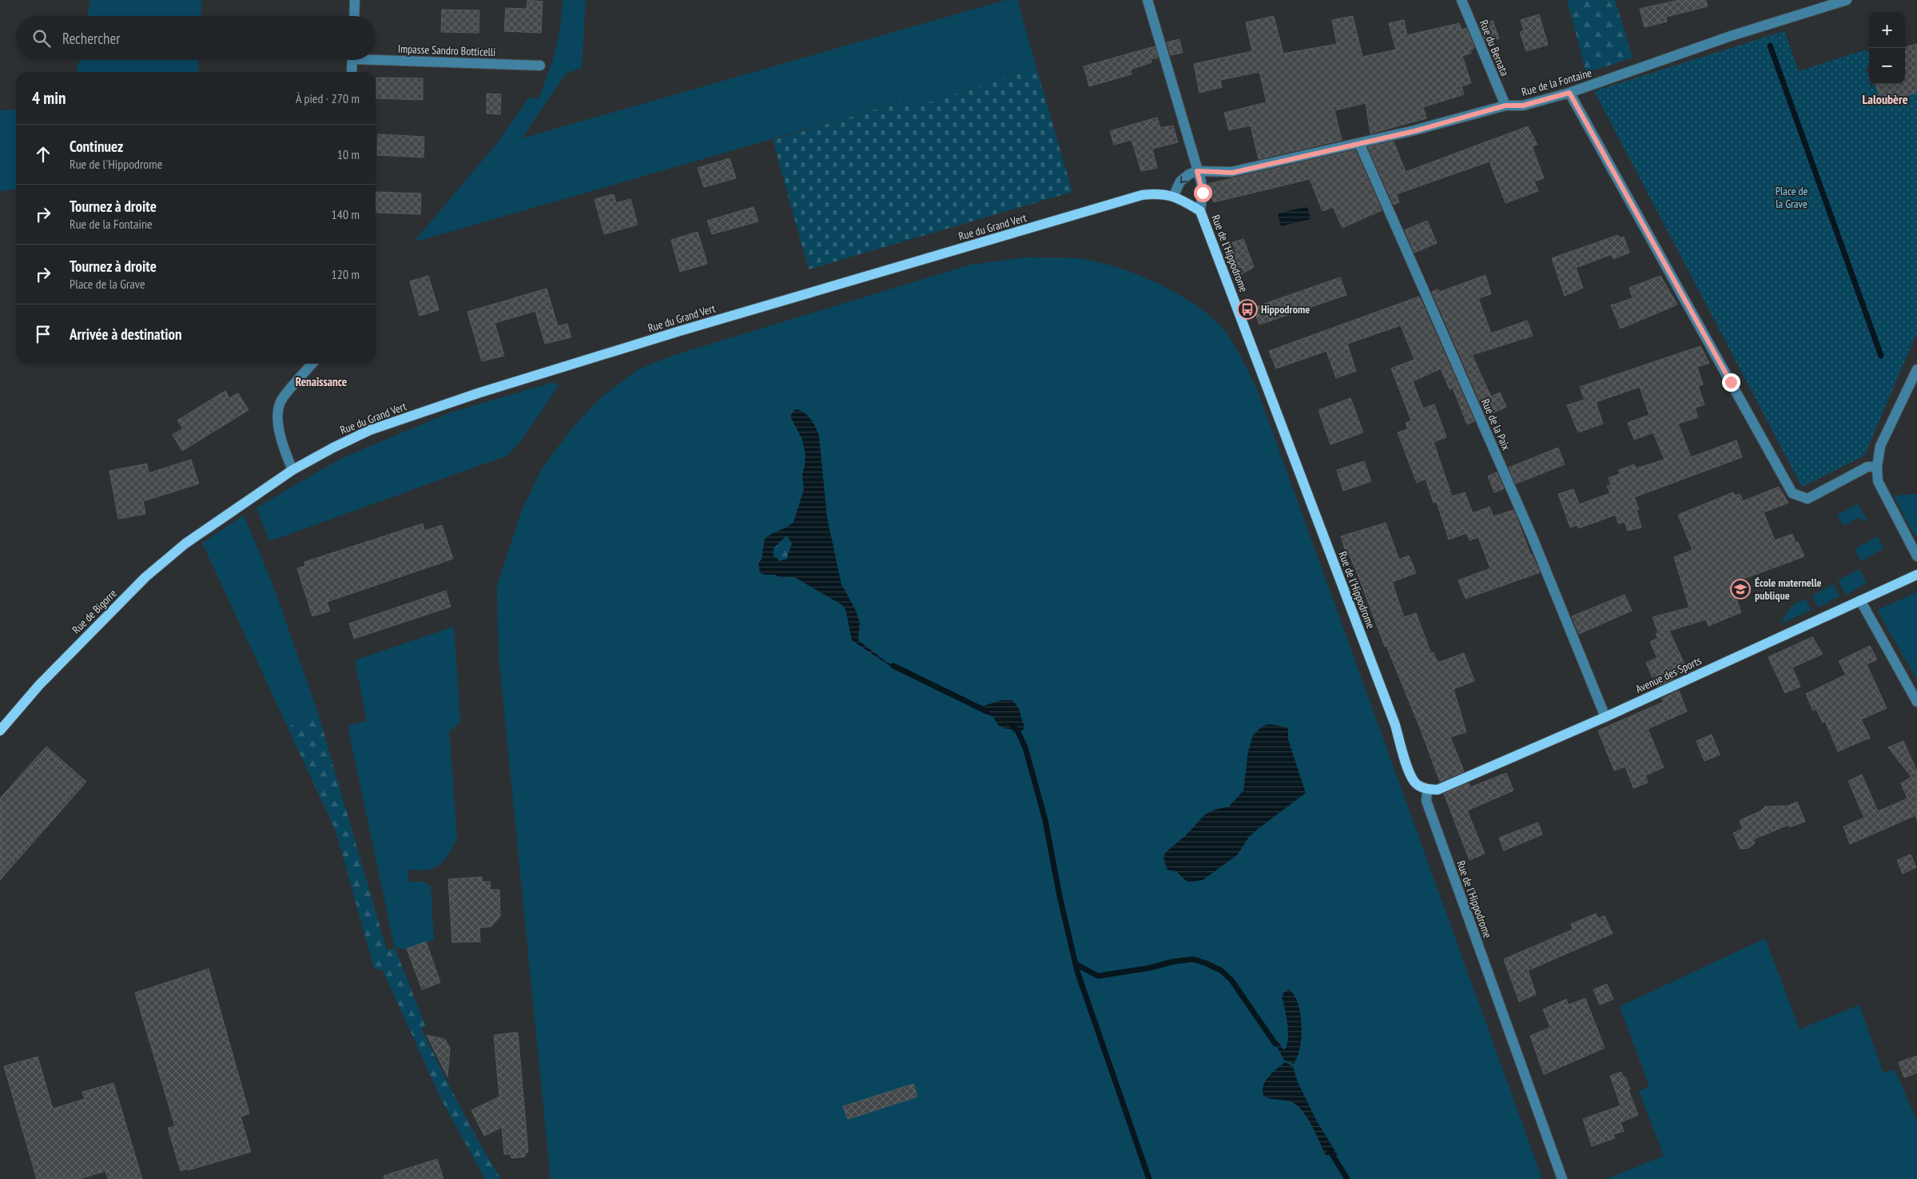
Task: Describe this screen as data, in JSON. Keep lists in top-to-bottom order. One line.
{"streets":{"main road":["Rue du Grand Vert","Rue de l'Hippodrome","Rue de Bigorre","Avenue des Sports"],"street":["Rue du Bernata","Impasse Sandro Botticelli","Rue de la Fontaine","Rue de la Paix"]},"crossings":[["Rue du Bernata","Rue de la Fontaine"],["Rue de la Fontaine","Rue de l'Hippodrome"],["Rue de la Fontaine","Rue de la Paix"],["Rue du Grand Vert","Rue de l'Hippodrome"],["Rue du Grand Vert","Rue de Bigorre"],["Rue de l'Hippodrome","Avenue des Sports"],["Rue de la Paix","Avenue des Sports"]],"districts":["Laloubère","Renaissance"],"parks":["Place de la Grave"],"places":{"bus stop":["Hippodrome"],"school or university":["École maternelle publique"]},"page":{"map_buttons":["+","−"],"search":"Rechercher","heading":["4 min","À pied · 270 m"],"list":[["Continuez","Rue de l'Hippodrome","10 m"],["Tournez à droite","Rue de la Fontaine","140 m"],["Tournez à droite","Place de la Grave","120 m"],"Arrivée à destination"]}}
